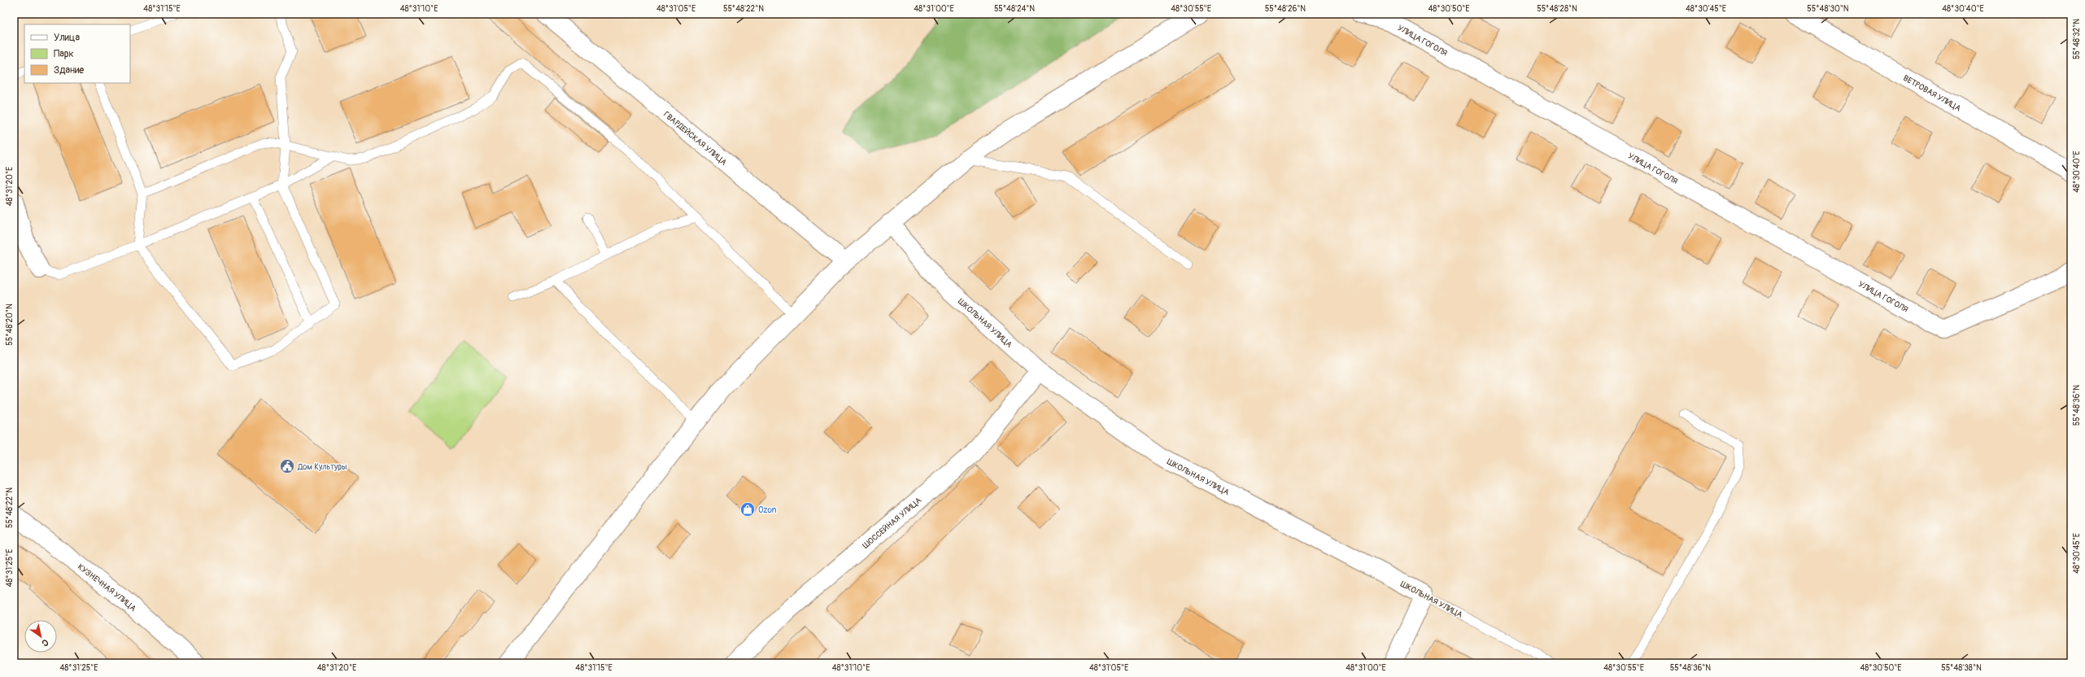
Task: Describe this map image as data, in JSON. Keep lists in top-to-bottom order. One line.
{"streets":{"street":["УЛИЦА ГОГОЛЯ","ВЕТРОВАЯ УЛИЦА","ГВАРДЕЙСКАЯ УЛИЦА","ШКОЛЬНАЯ УЛИЦА","ШОССЕЙНАЯ УЛИЦА","КУЗНЕЧНАЯ УЛИЦА"]},"crossings":[["ШКОЛЬНАЯ УЛИЦА","ШОССЕЙНАЯ УЛИЦА"]],"places":{"public building":["Дом Культуры"],"shop":["Ozon"]},"legend":["Улица","Парк","Здание"],"north":"bottom right","coordinates":["48°31'15\"E","48°31'10\"E","48°31'05\"E","55°48'22\"N","48°31'00\"E","55°48'24\"N","48°30'55\"E","55°48'26\"N","48°30'50\"E","55°48'28\"N","48°30'45\"E","55°48'30\"N","48°30'40\"E","55°48'32\"N","48°31'20\"E","55°48'20\"N","55°48'36\"N","48°31'25\"E","55°48'38\"N"]}
